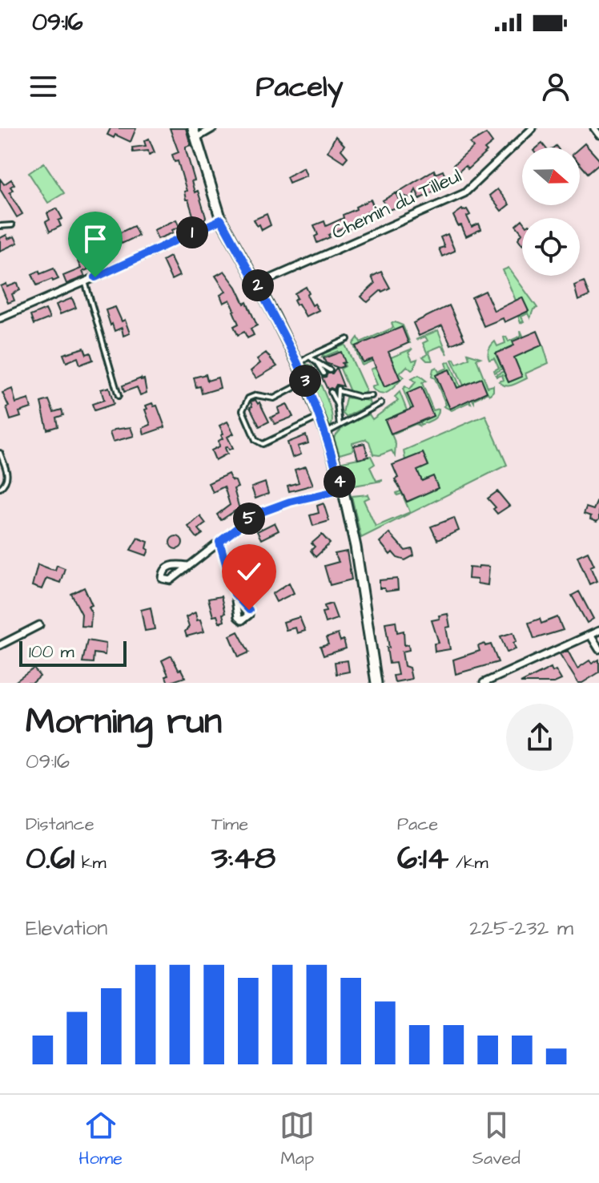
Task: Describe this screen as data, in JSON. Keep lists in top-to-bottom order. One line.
{"streets":{"street":["Chemin du Tilleul"]},"scale_bar":"100 m","north":"right","page":{"status":"09:16","header":"Pacely","pins":["1","2","3","4","5"],"scale":"100 m","heading":["Morning run","09:16"],"stats":[["Distance","0.61 km"],["Time","3:48"],["Pace","6:14 /km"]],"chart":["Elevation","225–232 m"],"tabs":["Home","Map","Saved"]}}
